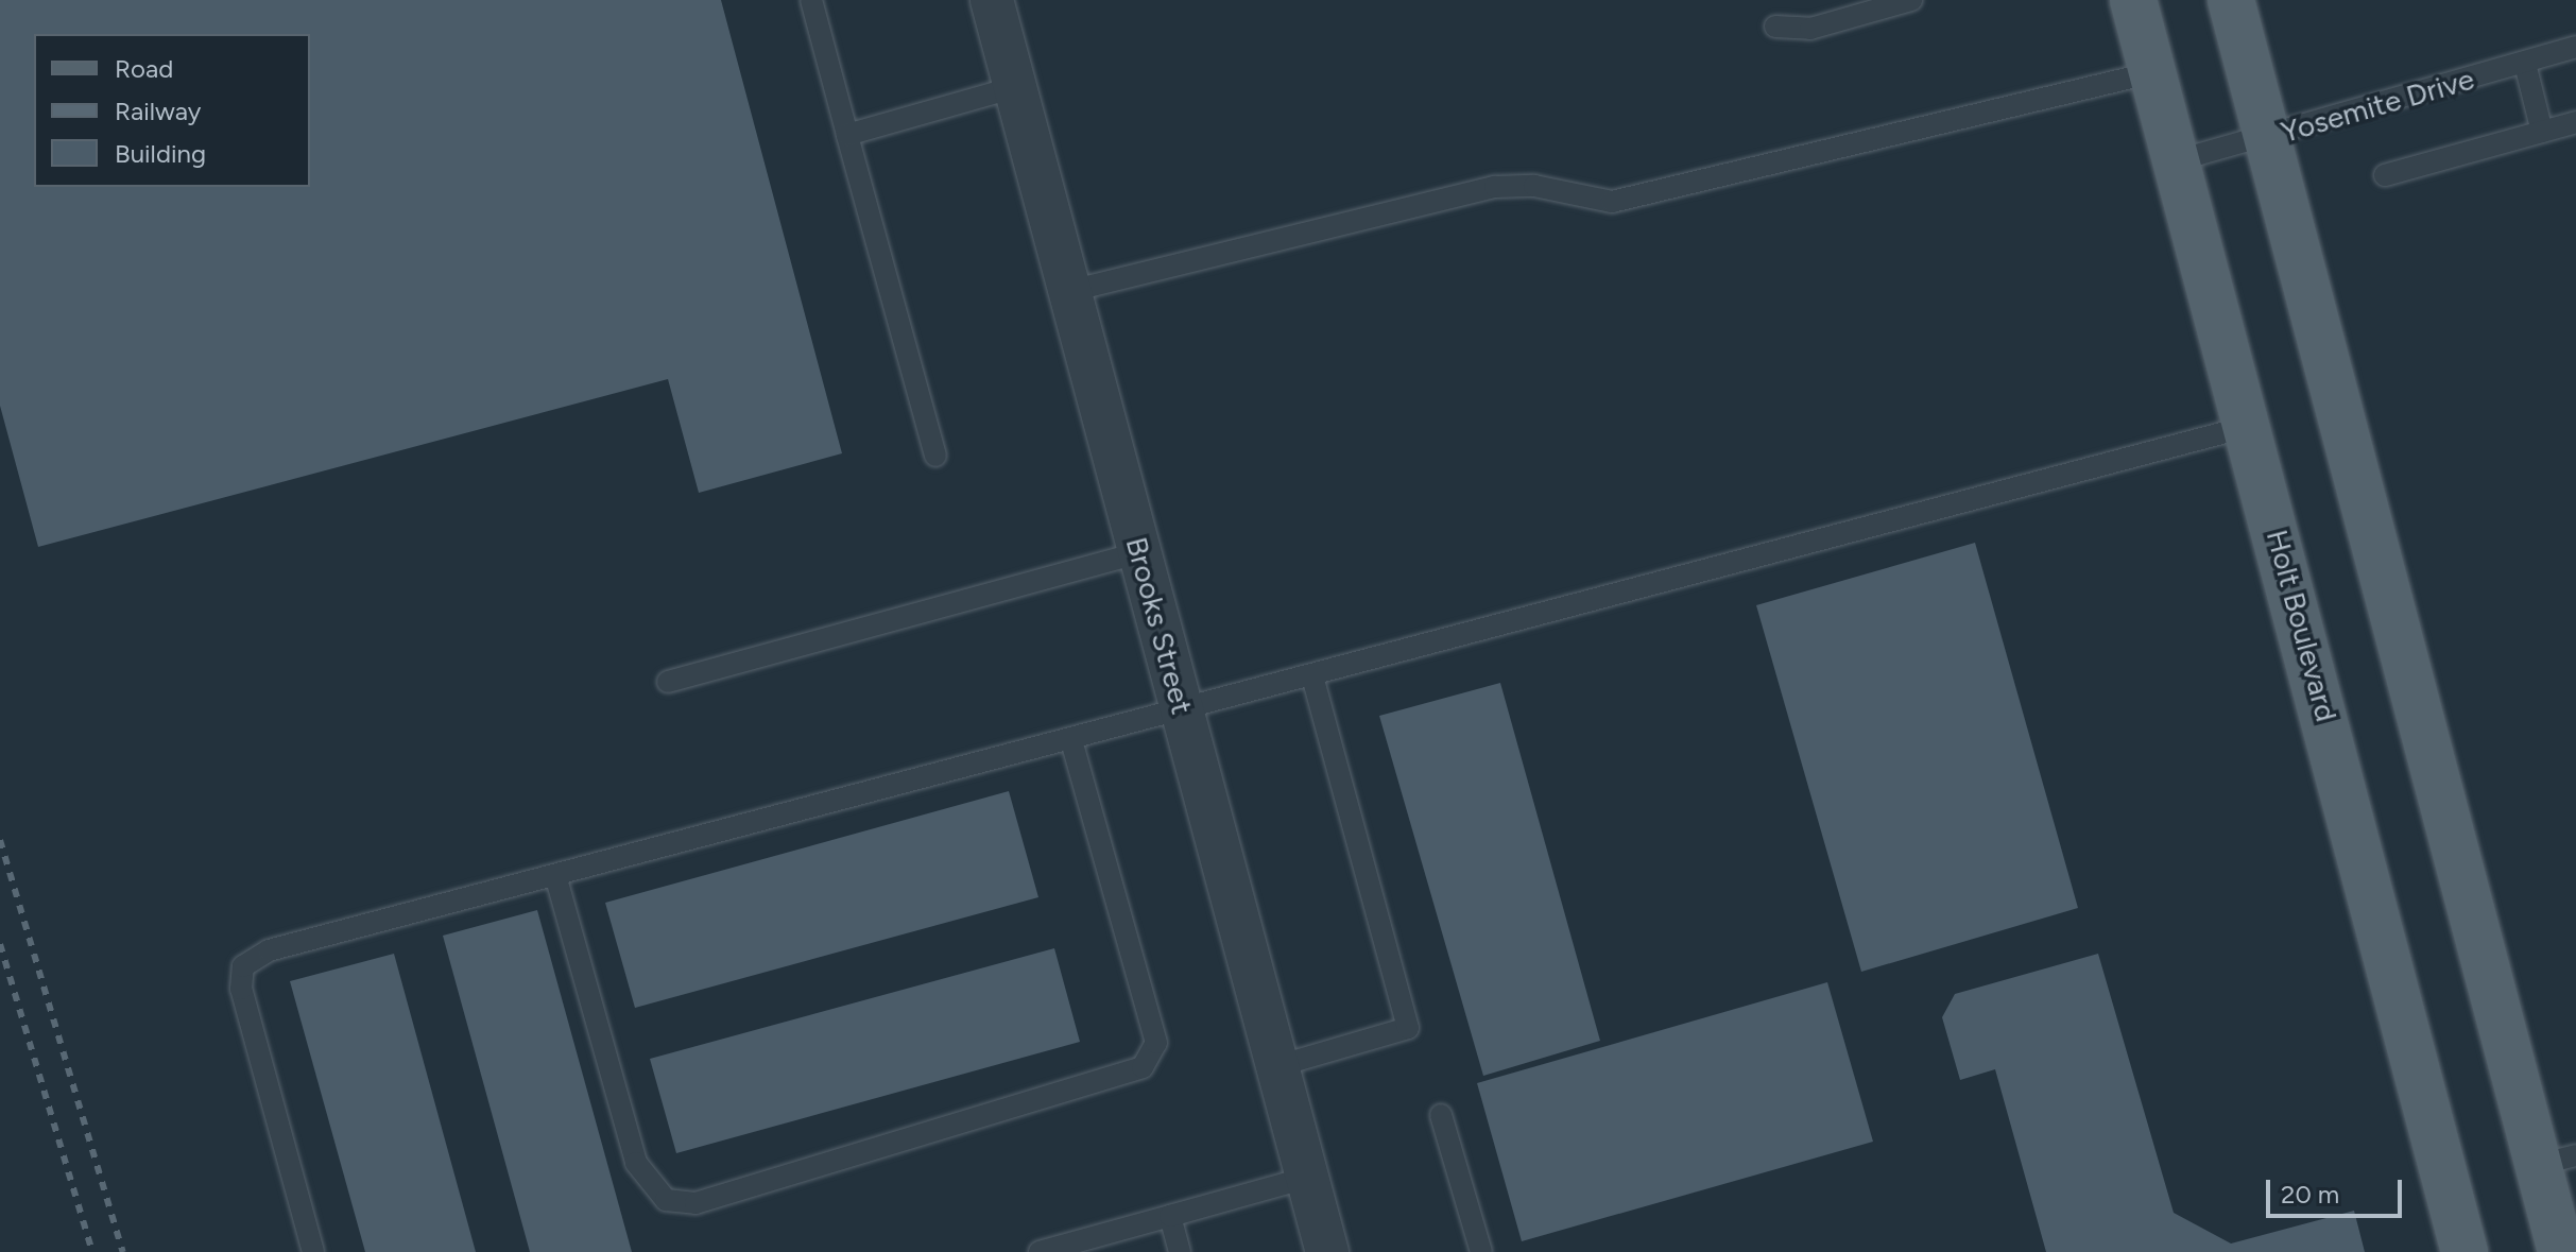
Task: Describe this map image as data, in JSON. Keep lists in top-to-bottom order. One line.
{"streets":{"main road":["Holt Boulevard"],"street":["Brooks Street"],"lane":["Yosemite Drive"]},"crossings":[["Yosemite Drive","Holt Boulevard"]],"legend":["Road","Railway","Building"],"scale_bar":"20 m"}
